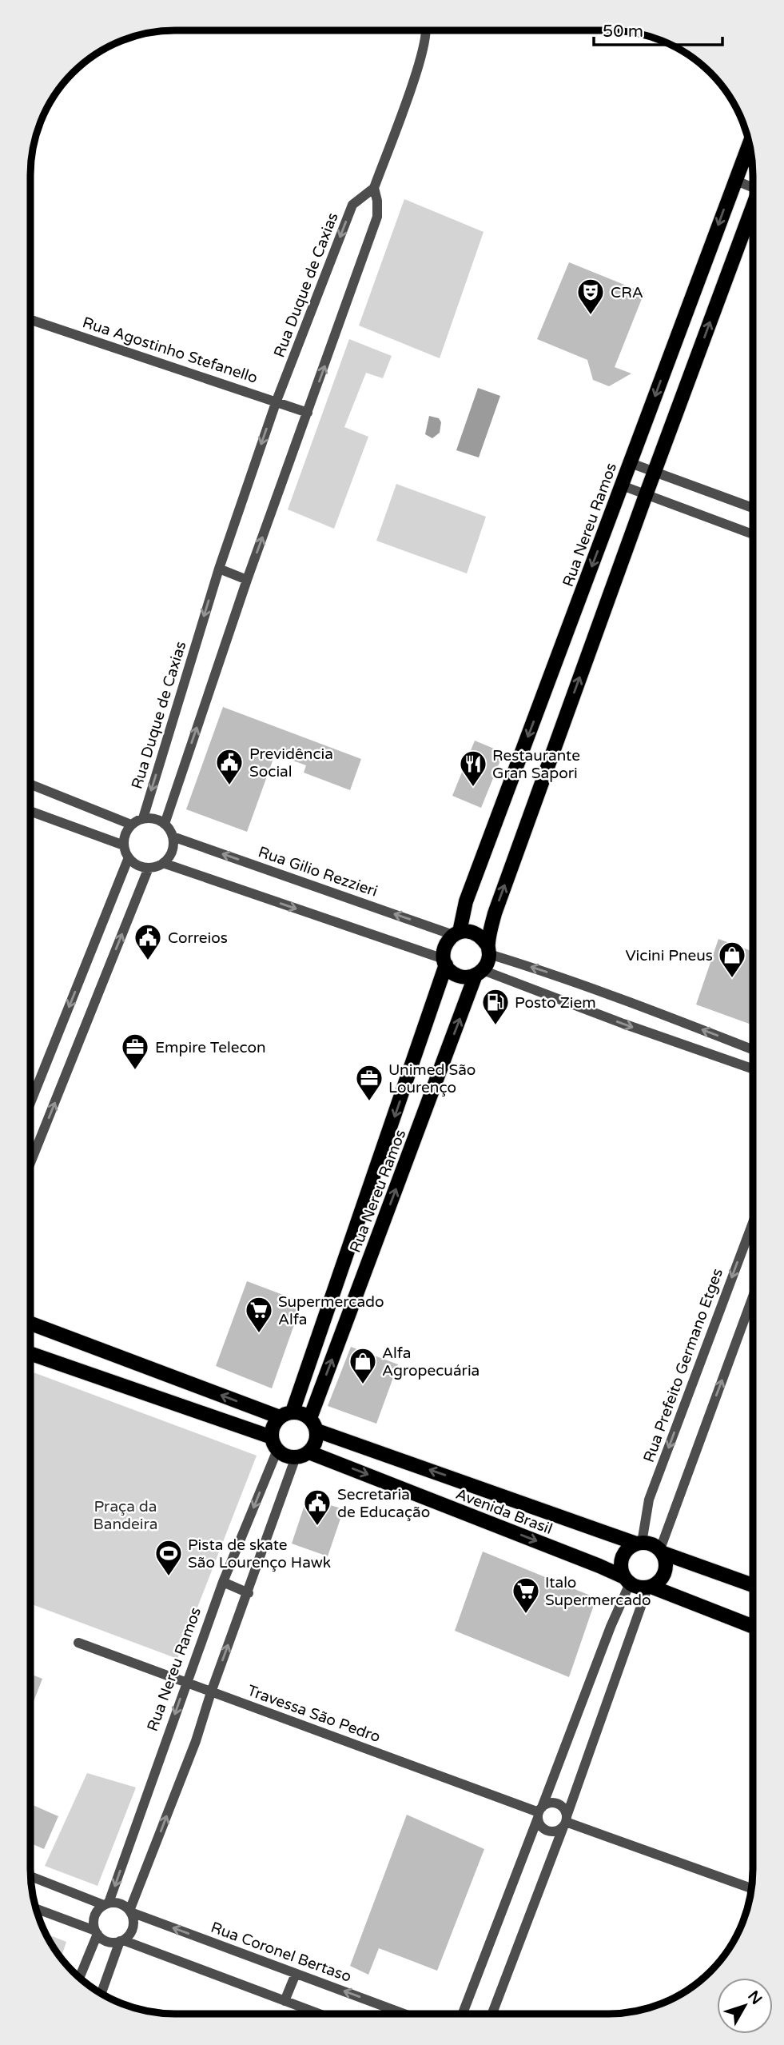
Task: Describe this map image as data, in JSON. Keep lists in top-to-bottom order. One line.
{"streets":{"main road":["Rua Nereu Ramos","Avenida Brasil"],"street":["Rua Duque de Caxias","Rua Agostinho Stefanello","Rua Gilio Rezzieri","Rua Prefeito Germano Etges","Travessa São Pedro","Rua Coronel Bertaso"]},"crossings":[["Rua Duque de Caxias","Rua Agostinho Stefanello"],["Rua Duque de Caxias","Rua Gilio Rezzieri"],["Rua Nereu Ramos","Rua Gilio Rezzieri"],["Rua Nereu Ramos","Avenida Brasil"],["Rua Nereu Ramos","Travessa São Pedro"],["Rua Nereu Ramos","Rua Coronel Bertaso"],["Rua Prefeito Germano Etges","Avenida Brasil"]],"parks":["Praça da Bandeira"],"places":{"theatre":["CRA"],"public building":["Previdência Social","Correios","Secretaria de Educação"],"restaurant":["Restaurante Gran Sapori"],"shop":["Vicini Pneus","Alfa Agropecuária"],"fuel station":["Posto Ziem"],"office":["Empire Telecon","Unimed São Lourenço"],"supermarket":["Supermercado Alfa","Italo Supermercado"],"sports":["Pista de skate São Lourenço Hawk"]},"scale_bar":"50 m","north":"top right"}
